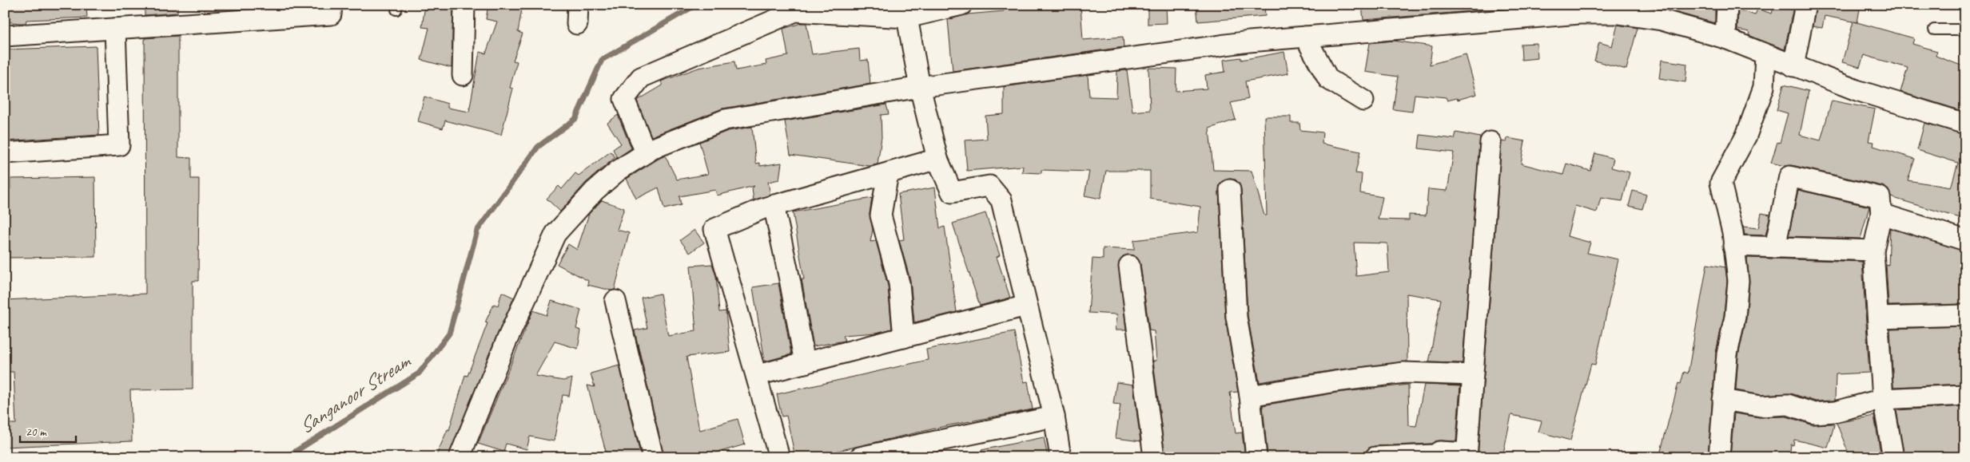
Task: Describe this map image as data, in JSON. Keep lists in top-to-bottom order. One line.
{"water":["Sanganoor Stream"],"scale_bar":"20 m"}
